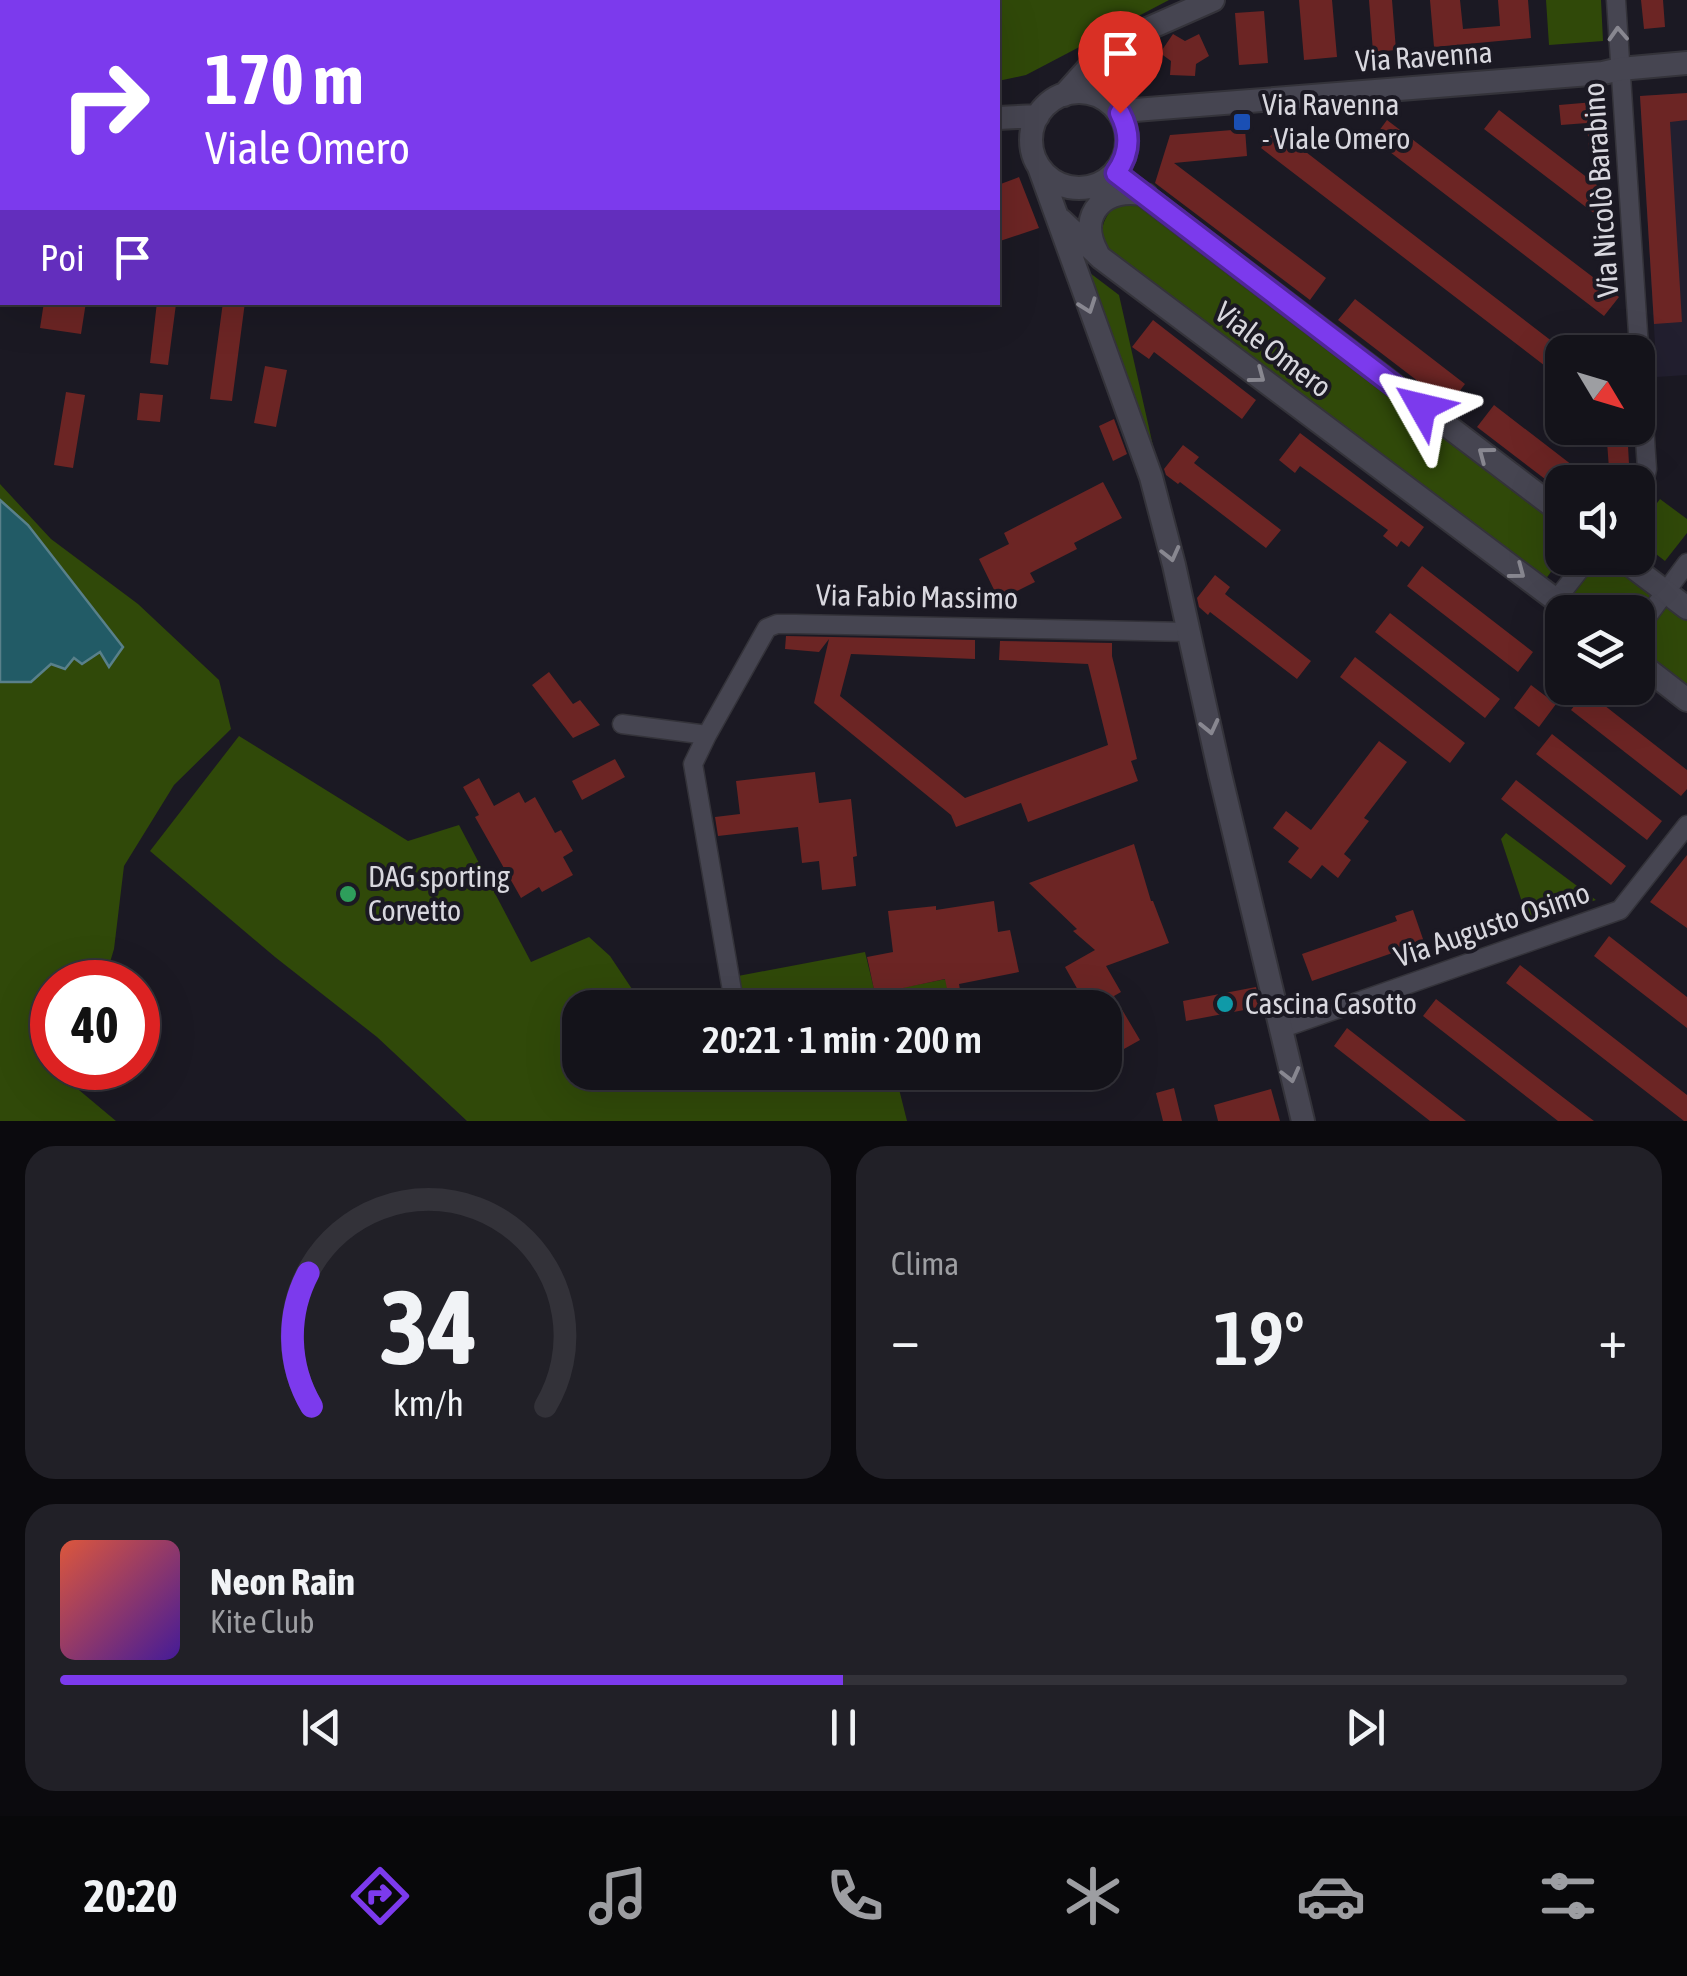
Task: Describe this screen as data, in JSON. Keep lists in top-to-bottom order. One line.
{"streets":{"street":["Via Ravenna","Via Nicolò Barabino","Viale Omero","Via Fabio Massimo","Via Augusto Osimo"]},"crossings":[["Via Ravenna","Via Nicolò Barabino"],["Via Ravenna","Viale Omero"]],"places":{"transit":["Via Ravenna - Viale Omero"],"other":["DAG sporting Corvetto","Cascina Casotto"]},"north":"bottom right","page":{"turn":["170 m","Viale Omero"],"then":"Poi","limit":"40","trip":"20:21 · 1 min · 200 m","tile":"Clima","heat":["−","19°","+"],"song":["Neon Rain","Kite Club"],"tabs":"20:20","gauge":["34","km/h"]}}
